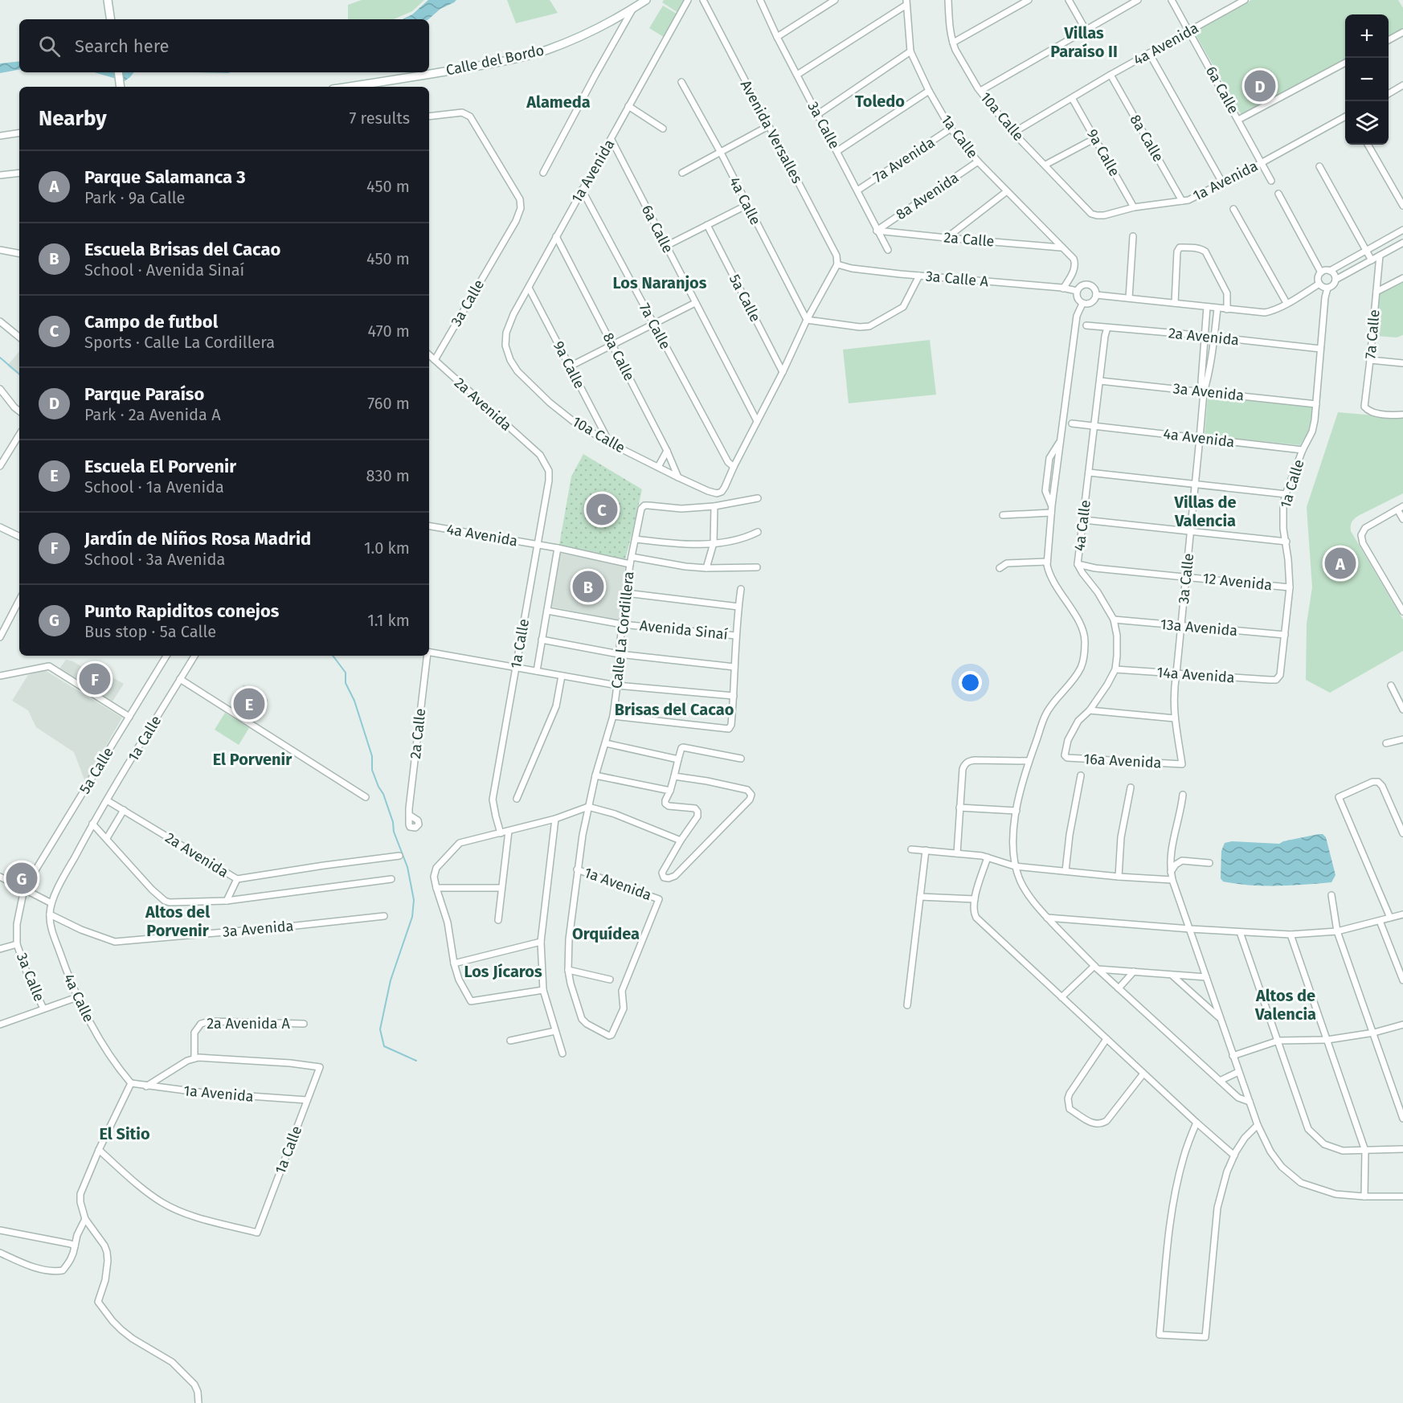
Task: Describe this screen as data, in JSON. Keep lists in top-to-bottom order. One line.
{"streets":{"street":["4a Avenida","Calle del Bordo","6a Calle","10a Calle","3a Calle","Avenida Versalles","1a Calle","8a Calle","9a Calle","7a Avenida","1a Avenida","8a Avenida","4a Calle","2a Calle","3a Calle A","5a Calle","7a Calle","2a Avenida","3a Avenida","12 Avenida","13a Avenida","Calle La Cordillera","Avenida Sinaí","14a Avenida","16a Avenida","2a Avenida A"]},"crossings":[["4a Avenida","6a Calle"],["4a Avenida","10a Calle"],["4a Avenida","3a Calle"],["4a Avenida","1a Calle"],["4a Avenida","8a Calle"],["4a Avenida","9a Calle"],["4a Avenida","4a Calle"],["4a Avenida","Calle La Cordillera"],["6a Calle","1a Avenida"],["10a Calle","8a Calle"],["10a Calle","9a Calle"],["10a Calle","1a Avenida"],["10a Calle","7a Calle"],["3a Calle","7a Avenida"],["3a Calle","8a Avenida"],["3a Calle","2a Calle"],["3a Calle","5a Calle"],["3a Calle","2a Avenida"],["3a Calle","3a Avenida"],["3a Calle","12 Avenida"],["3a Calle","13a Avenida"],["3a Calle","14a Avenida"],["3a Calle","16a Avenida"],["Avenida Versalles","3a Calle A"],["1a Calle","7a Avenida"],["1a Calle","1a Avenida"],["1a Calle","8a Avenida"],["1a Calle","4a Calle"],["1a Calle","2a Calle"],["1a Calle","3a Calle A"],["1a Calle","2a Avenida"],["1a Calle","3a Avenida"],["1a Calle","12 Avenida"],["1a Calle","13a Avenida"],["1a Calle","14a Avenida"],["1a Calle","2a Avenida A"],["8a Calle","1a Avenida"],["9a Calle","1a Avenida"],["1a Avenida","4a Calle"],["1a Avenida","7a Calle"],["1a Avenida","Calle La Cordillera"],["8a Avenida","2a Calle"],["4a Calle","2a Avenida"],["4a Calle","3a Avenida"],["4a Calle","12 Avenida"],["4a Calle","13a Avenida"],["4a Calle","14a Avenida"],["4a Calle","16a Avenida"],["Calle La Cordillera","Avenida Sinaí"]],"districts":["Villas Paraíso II","Toledo","Alameda","Los Naranjos","Villas de Valencia","Brisas del Cacao","El Porvenir","Altos del Porvenir","Orquídea","Los Jícaros","Altos de Valencia","El Sitio"],"page":{"map_buttons":["+","−"],"search":"Search here","pins":["D","C","A","B","F","E","G"],"heading":["Nearby","7 results"],"list":[{"mark":"A","name":"Parque Salamanca 3","note":"Park · 9a Calle","value":"450 m"},{"mark":"B","name":"Escuela Brisas del Cacao","note":"School · Avenida Sinaí","value":"450 m"},{"mark":"C","name":"Campo de futbol","note":"Sports · Calle La Cordillera","value":"470 m"},{"mark":"D","name":"Parque Paraíso","note":"Park · 2a Avenida A","value":"760 m"},{"mark":"E","name":"Escuela El Porvenir","note":"School · 1a Avenida","value":"830 m"},{"mark":"F","name":"Jardín de Niños Rosa Madrid","note":"School · 3a Avenida","value":"1.0 km"},{"mark":"G","name":"Punto Rapiditos conejos","note":"Bus stop · 5a Calle","value":"1.1 km"}]}}
